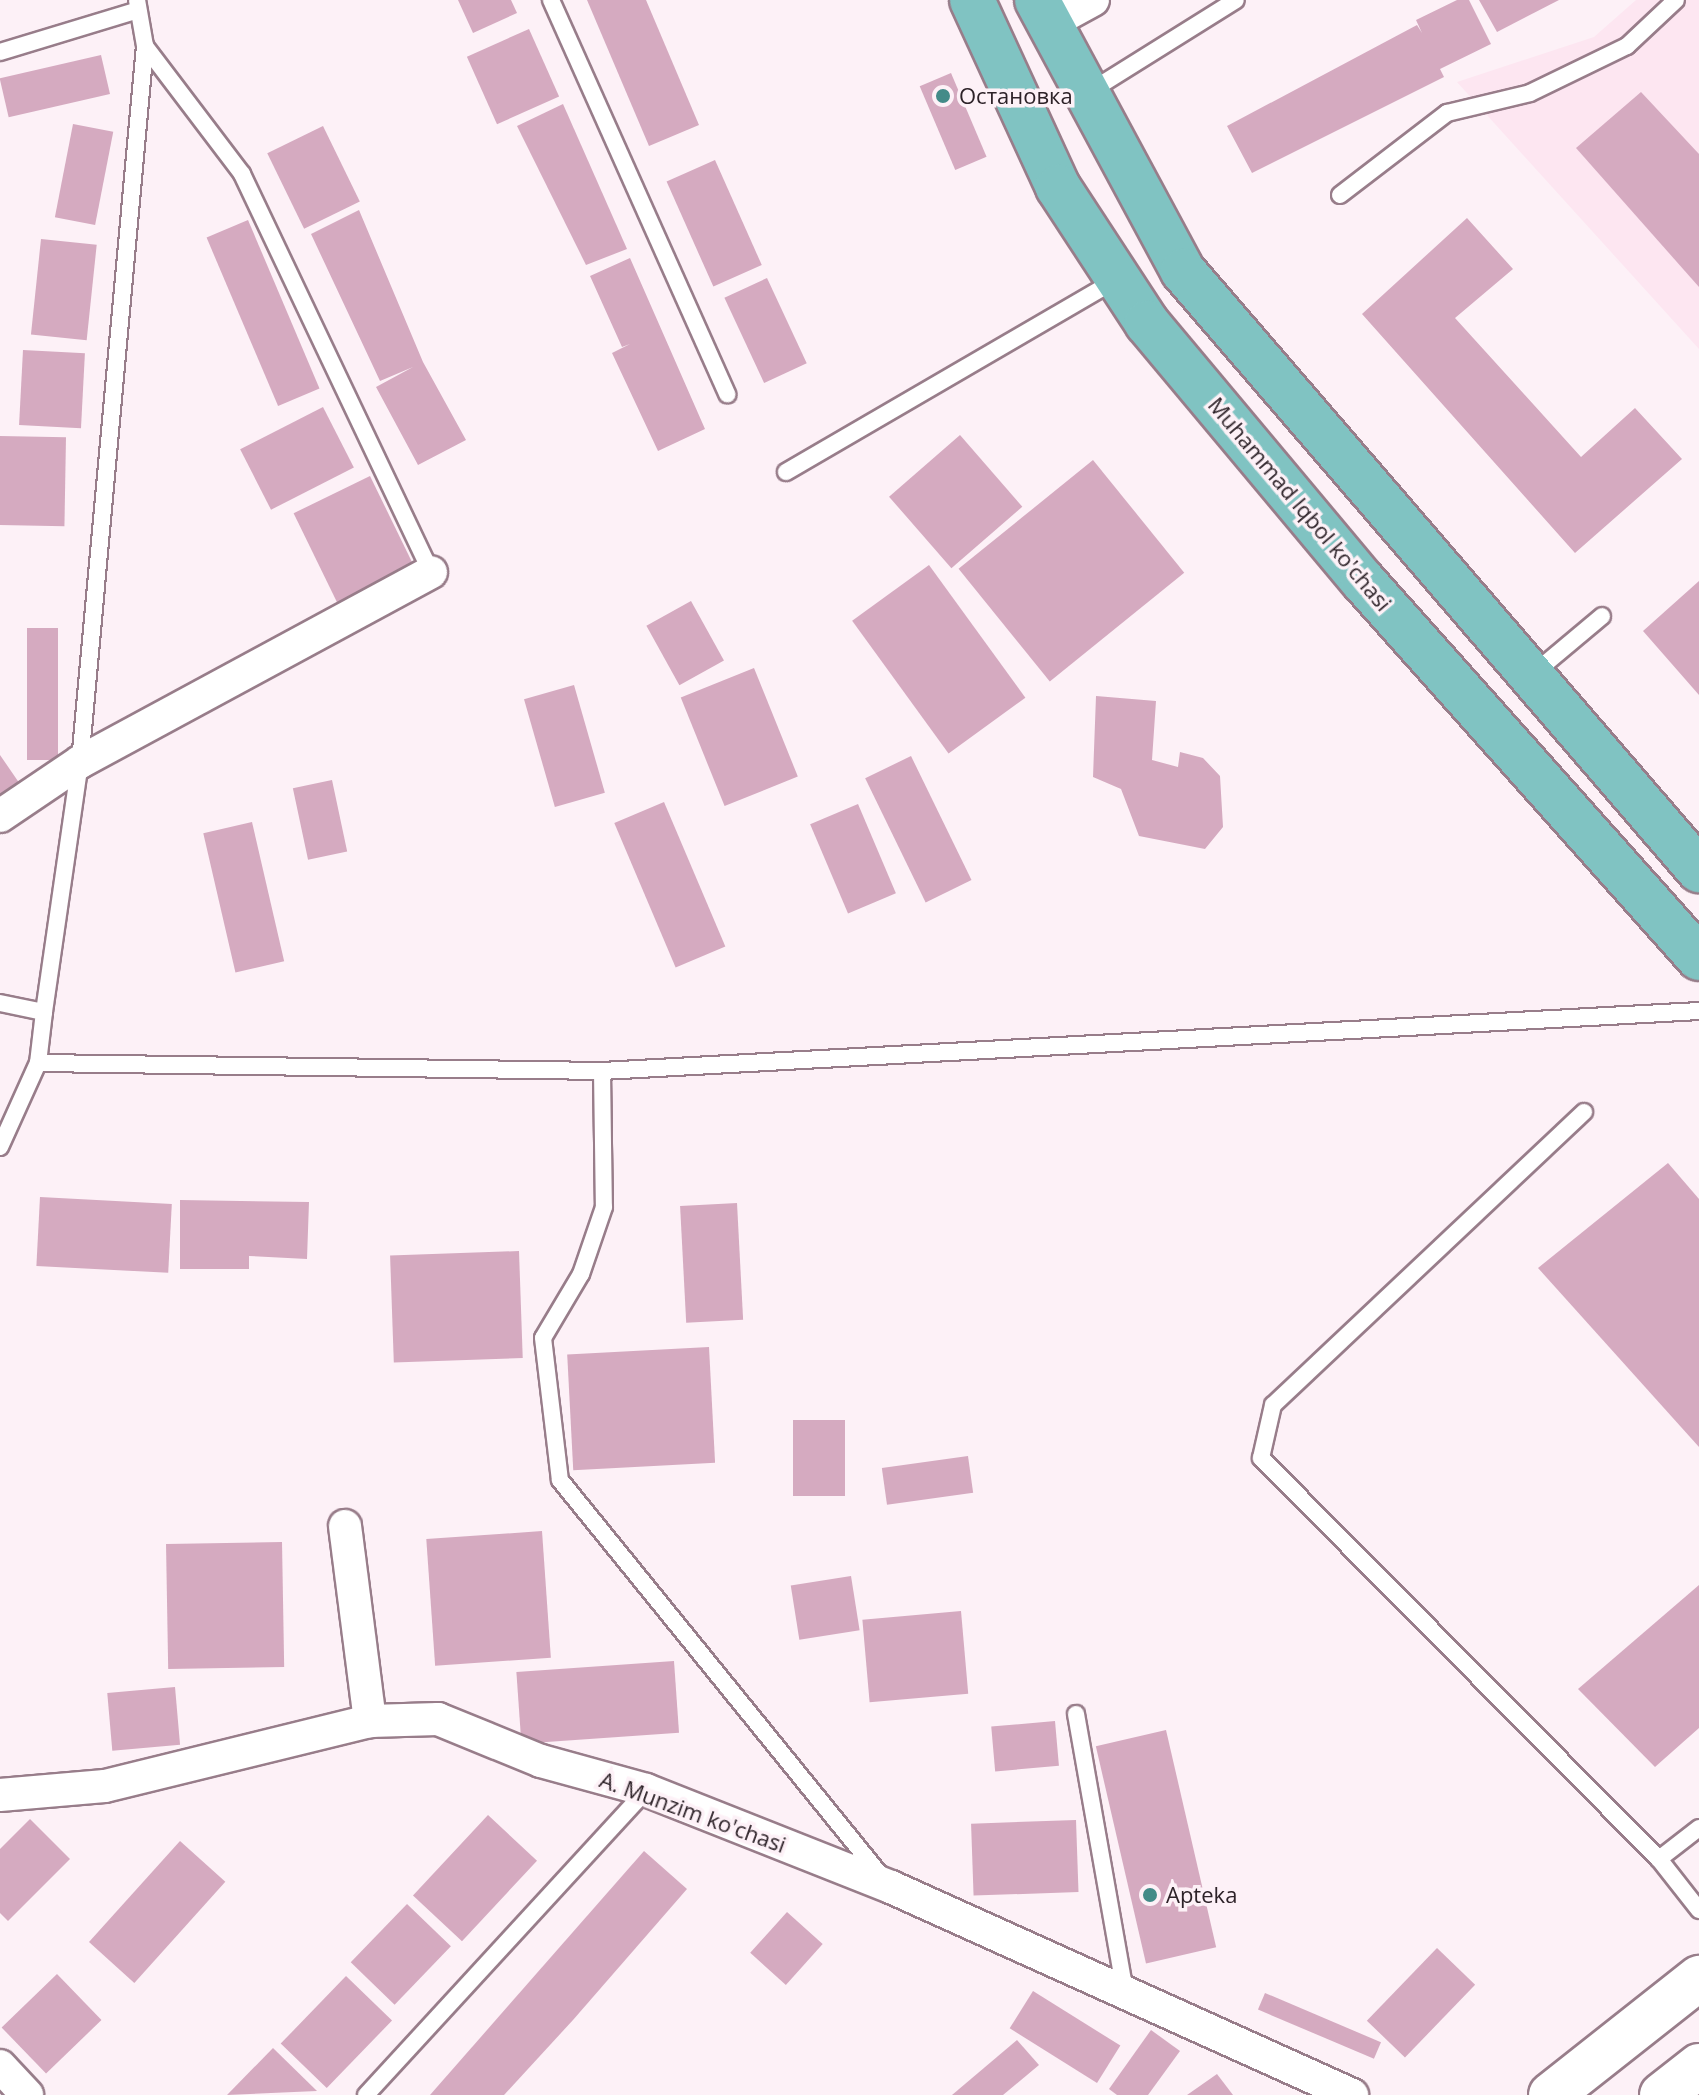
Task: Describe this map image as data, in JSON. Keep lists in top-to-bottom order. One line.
{"streets":{"main road":["Muhammad Iqbol ko'chasi"],"street":["A. Munzim ko'chasi"]},"places":["Остановка","Apteka"]}
